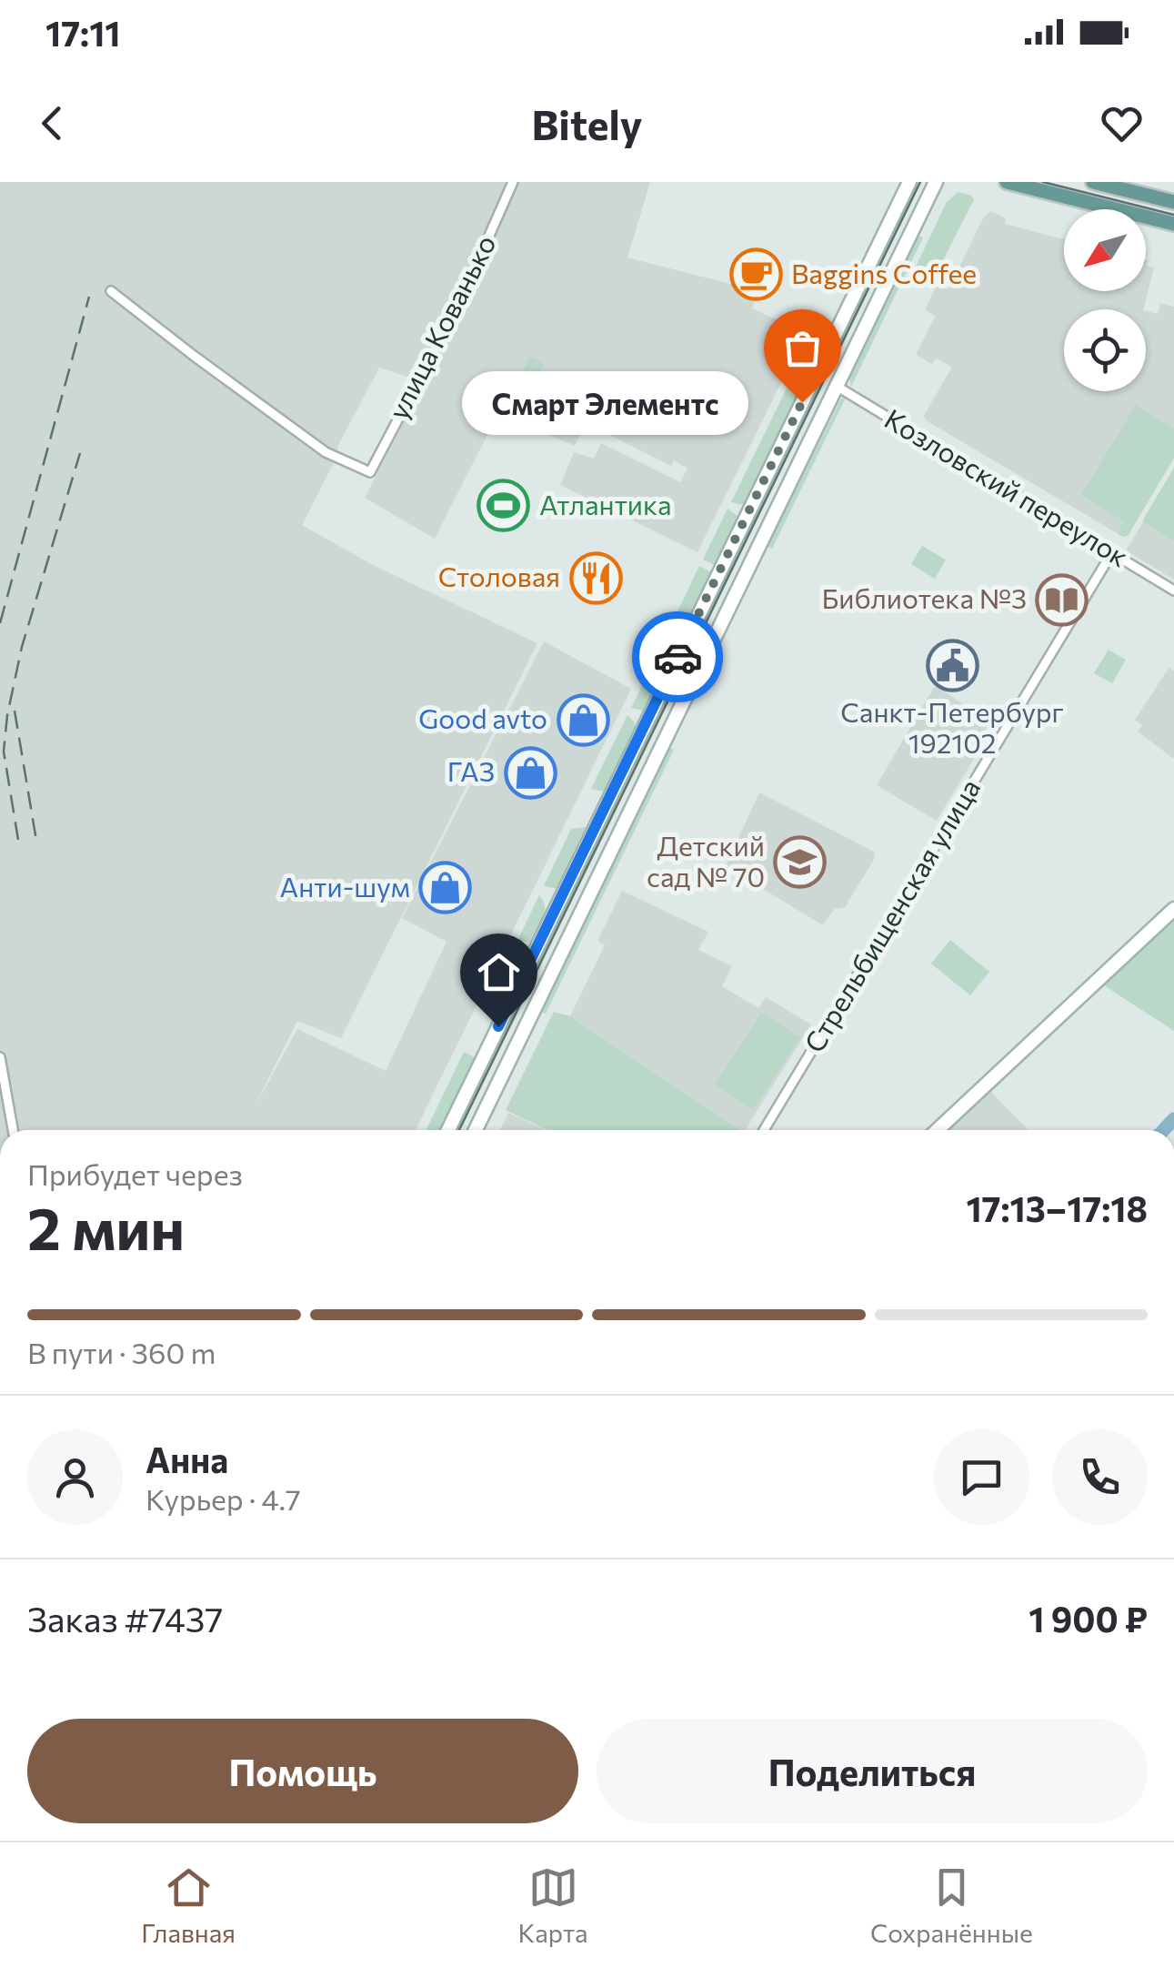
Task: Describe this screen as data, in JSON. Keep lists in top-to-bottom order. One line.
{"streets":{"street":["улица Кованько","Козловский переулок","Стрельбищенская улица"]},"crossings":[["Козловский переулок","Стрельбищенская улица"]],"places":{"cafe":["Baggins Coffee"],"other":["Смарт Элементс"],"sports":["Атлантика"],"restaurant":["Столовая"],"library":["Библиотека №3"],"public building":["Санкт-Петербург 192102"],"shop":["Good avto","ГАЗ","Анти-шум"],"school or university":["Детский сад № 70"]},"north":"bottom left","page":{"status":"17:11","header":"Bitely","bubble":"Смарт Элементс","heading":["2 мин","Прибудет через","17:13–17:18"],"panel":["Анна","Курьер · 4.7","Заказ #7437","1 900 ₽"],"bar":"В пути · 360 m","buttons":["Помощь","Поделиться"],"tabs":["Главная","Карта","Сохранённые"]}}
